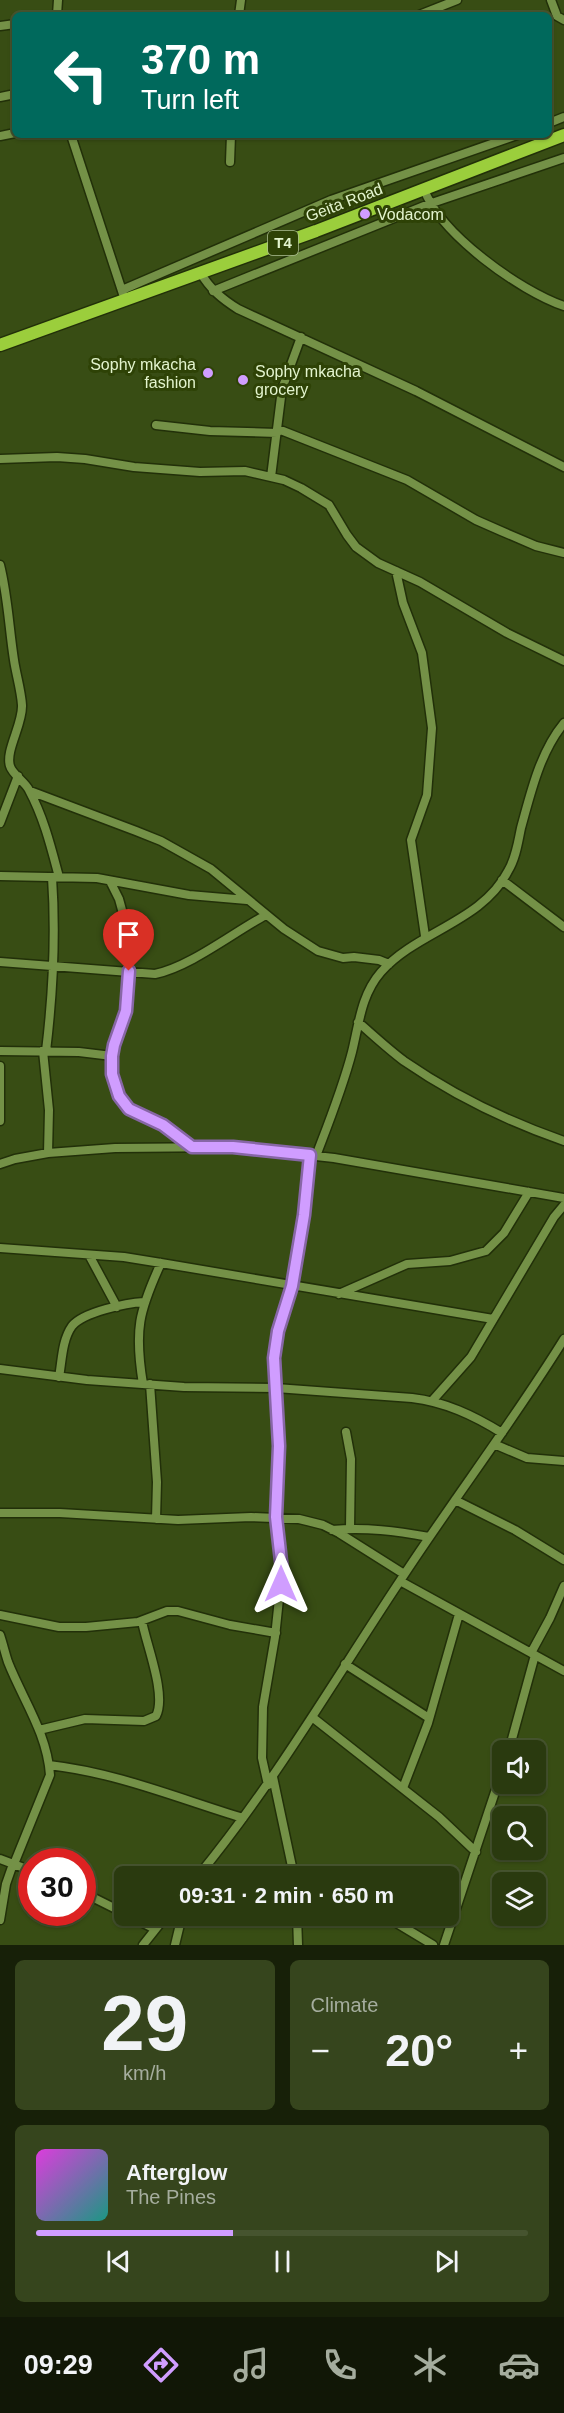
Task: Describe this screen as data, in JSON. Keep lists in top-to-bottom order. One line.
{"streets":{"highway":["Geita Road","T4"]},"places":["Vodacom","Sophy mkacha fashion","Sophy mkacha grocery"],"page":{"turn":["370 m","Turn left"],"limit":"30","trip":"09:31 · 2 min · 650 m","tile":[["29","km/h"],"Climate"],"heat":["−","20°","+"],"song":["Afterglow","The Pines"],"tabs":"09:29"}}
